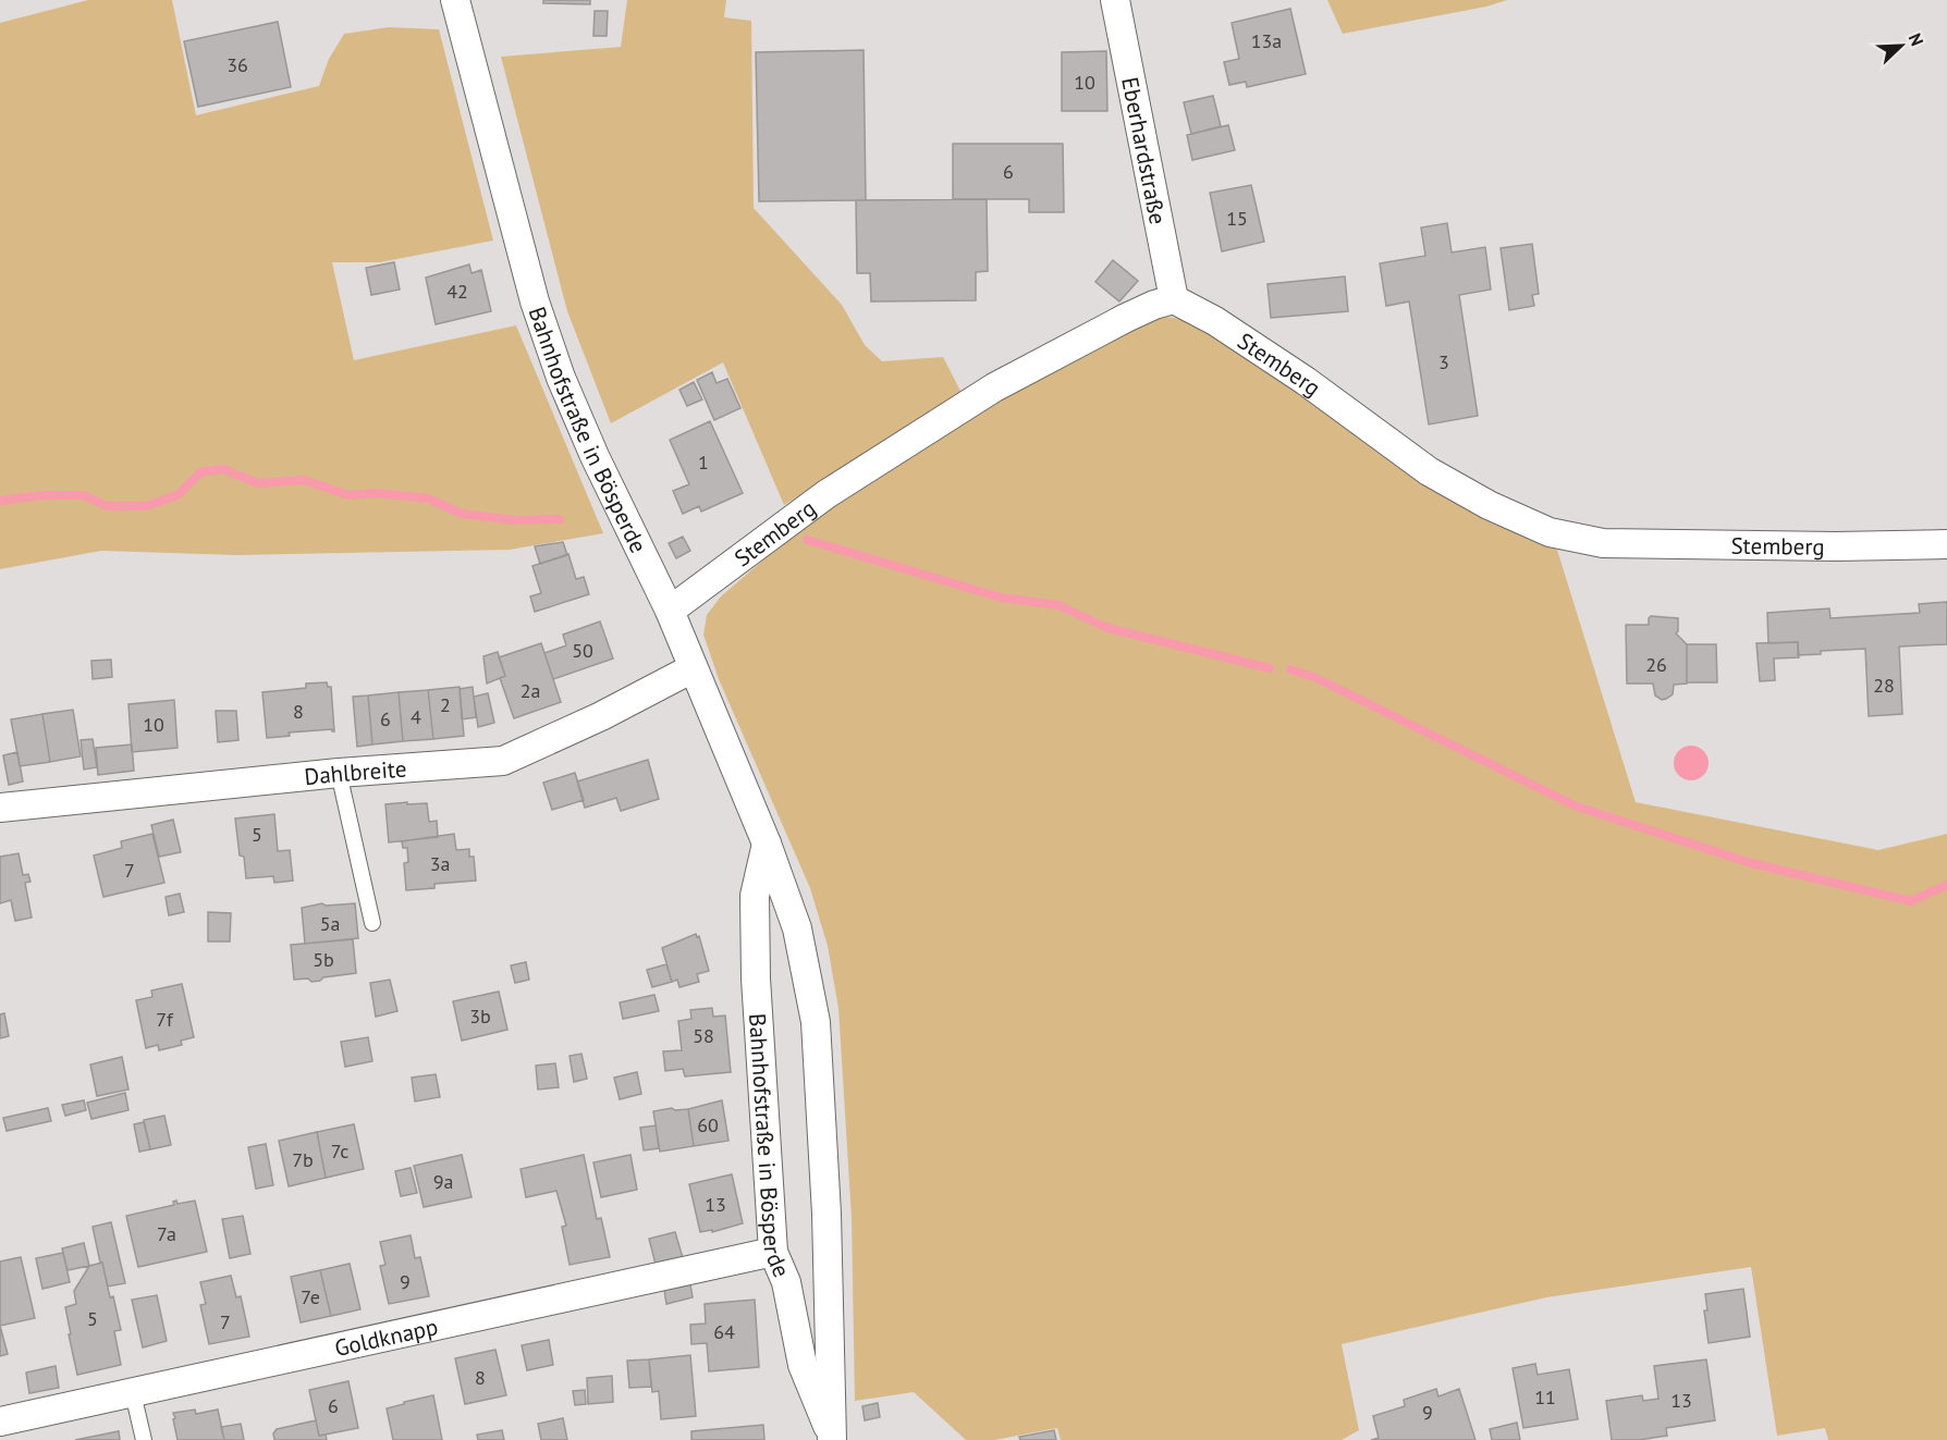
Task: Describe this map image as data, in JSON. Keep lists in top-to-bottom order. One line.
{"streets":{"street":["Eberhardstraße","Stemberg","Bahnhofstraße in Bösperde","Dahlbreite","Goldknapp"]},"crossings":[["Eberhardstraße","Stemberg"],["Stemberg","Bahnhofstraße in Bösperde"],["Bahnhofstraße in Bösperde","Dahlbreite"],["Bahnhofstraße in Bösperde","Goldknapp"]],"house_numbers":["13a","36","10","6","15","42","3","1","50","26","28","2a","2","8","4","6","10","5","3a","7","5a","5b","3b","7f","58","60","7c","7b","9a","13","7a","9","7e","5","7","64","8","11","13","6","9"],"north":"top right"}
